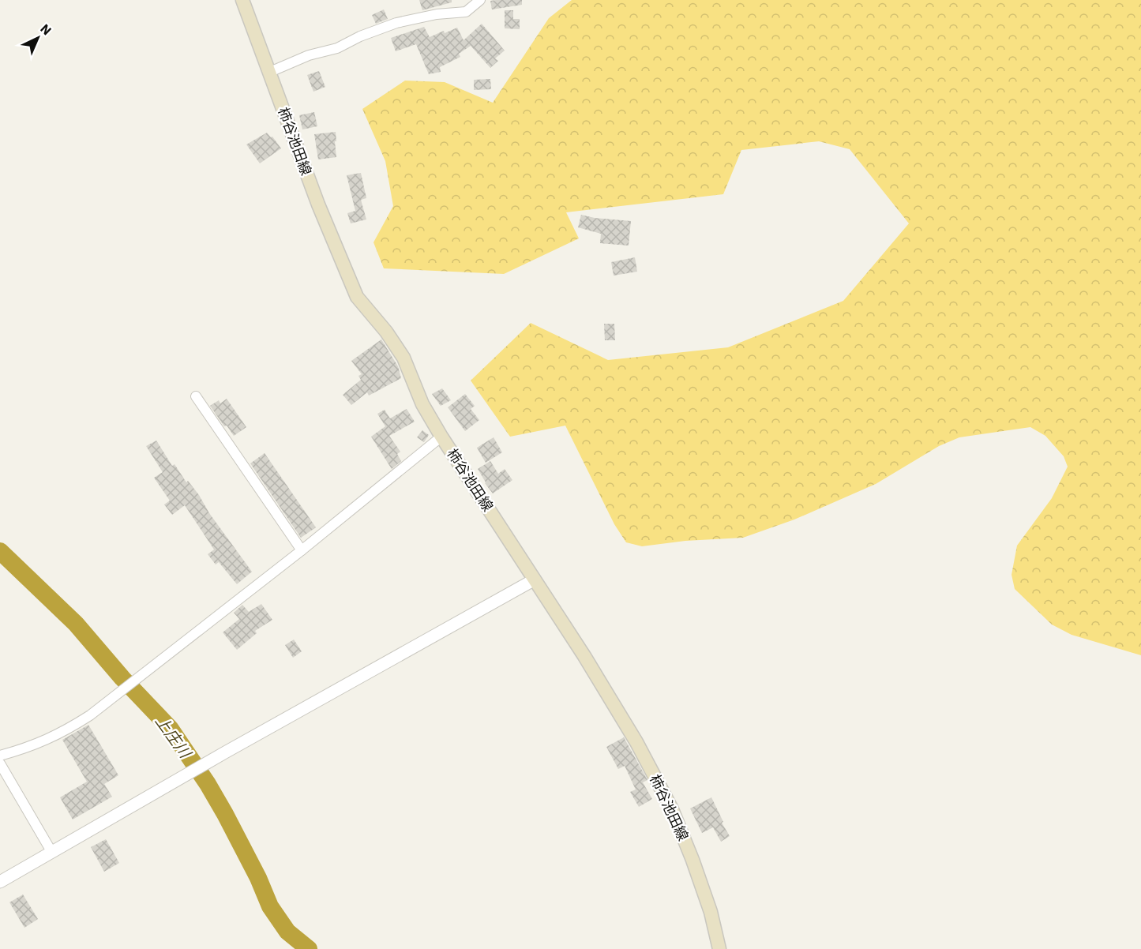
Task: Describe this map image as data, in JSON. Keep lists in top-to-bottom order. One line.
{"streets":{"main road":["柿谷池田線"]},"water":["上庄川"],"north":"top right"}
